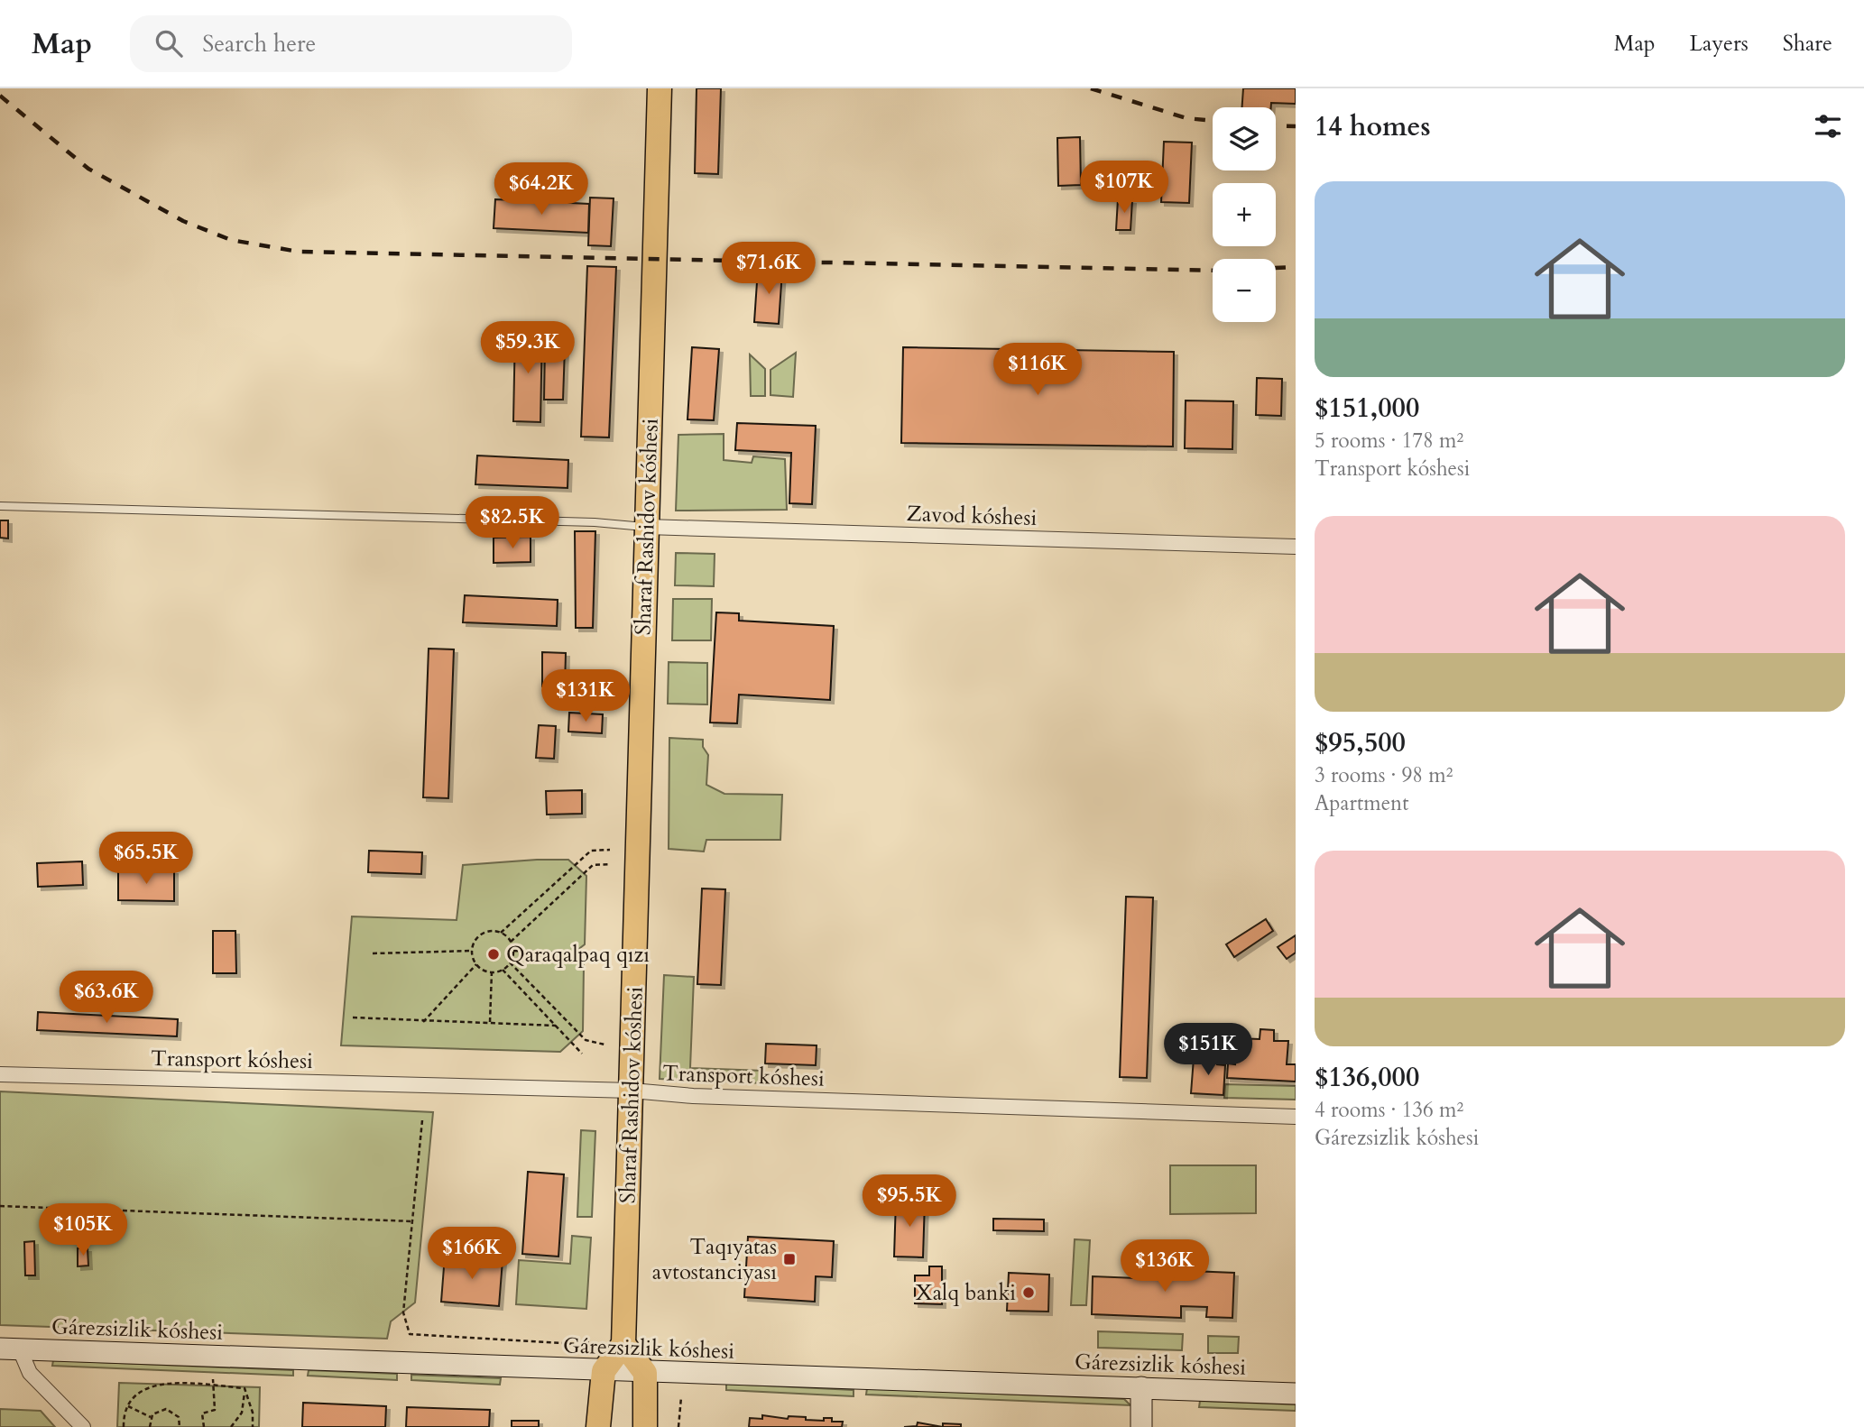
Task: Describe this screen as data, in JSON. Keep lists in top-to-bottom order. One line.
{"streets":{"main road":["Sharaf Rashidov kóshesi"],"street":["Zavod kóshesi","Transport kóshesi","Gárezsizlik kóshesi"]},"crossings":[["Zavod kóshesi","Sharaf Rashidov kóshesi"],["Sharaf Rashidov kóshesi","Transport kóshesi"]],"places":{"other":["Qaraqalpaq qızı","Xalq banki"],"transit":["Taqıyatas avtostanciyası"]},"page":{"header":"Map","search":"Search here","nav":["Map","Layers","Share"],"heading":"14 homes","map_buttons":["+","−"],"price":["$107K","$64.2K","$71.6K","$59.3K","$116K","$82.5K","$131K","$65.5K","$63.6K","$151K","$95.5K","$105K","$166K","$136K"],"list":[{"name":"$151,000","note":"5 rooms · 178 m² · Transport kóshesi"},{"name":"$95,500","note":"3 rooms · 98 m² · Apartment"},{"name":"$136,000","note":"4 rooms · 136 m² · Gárezsizlik kóshesi"}]}}
